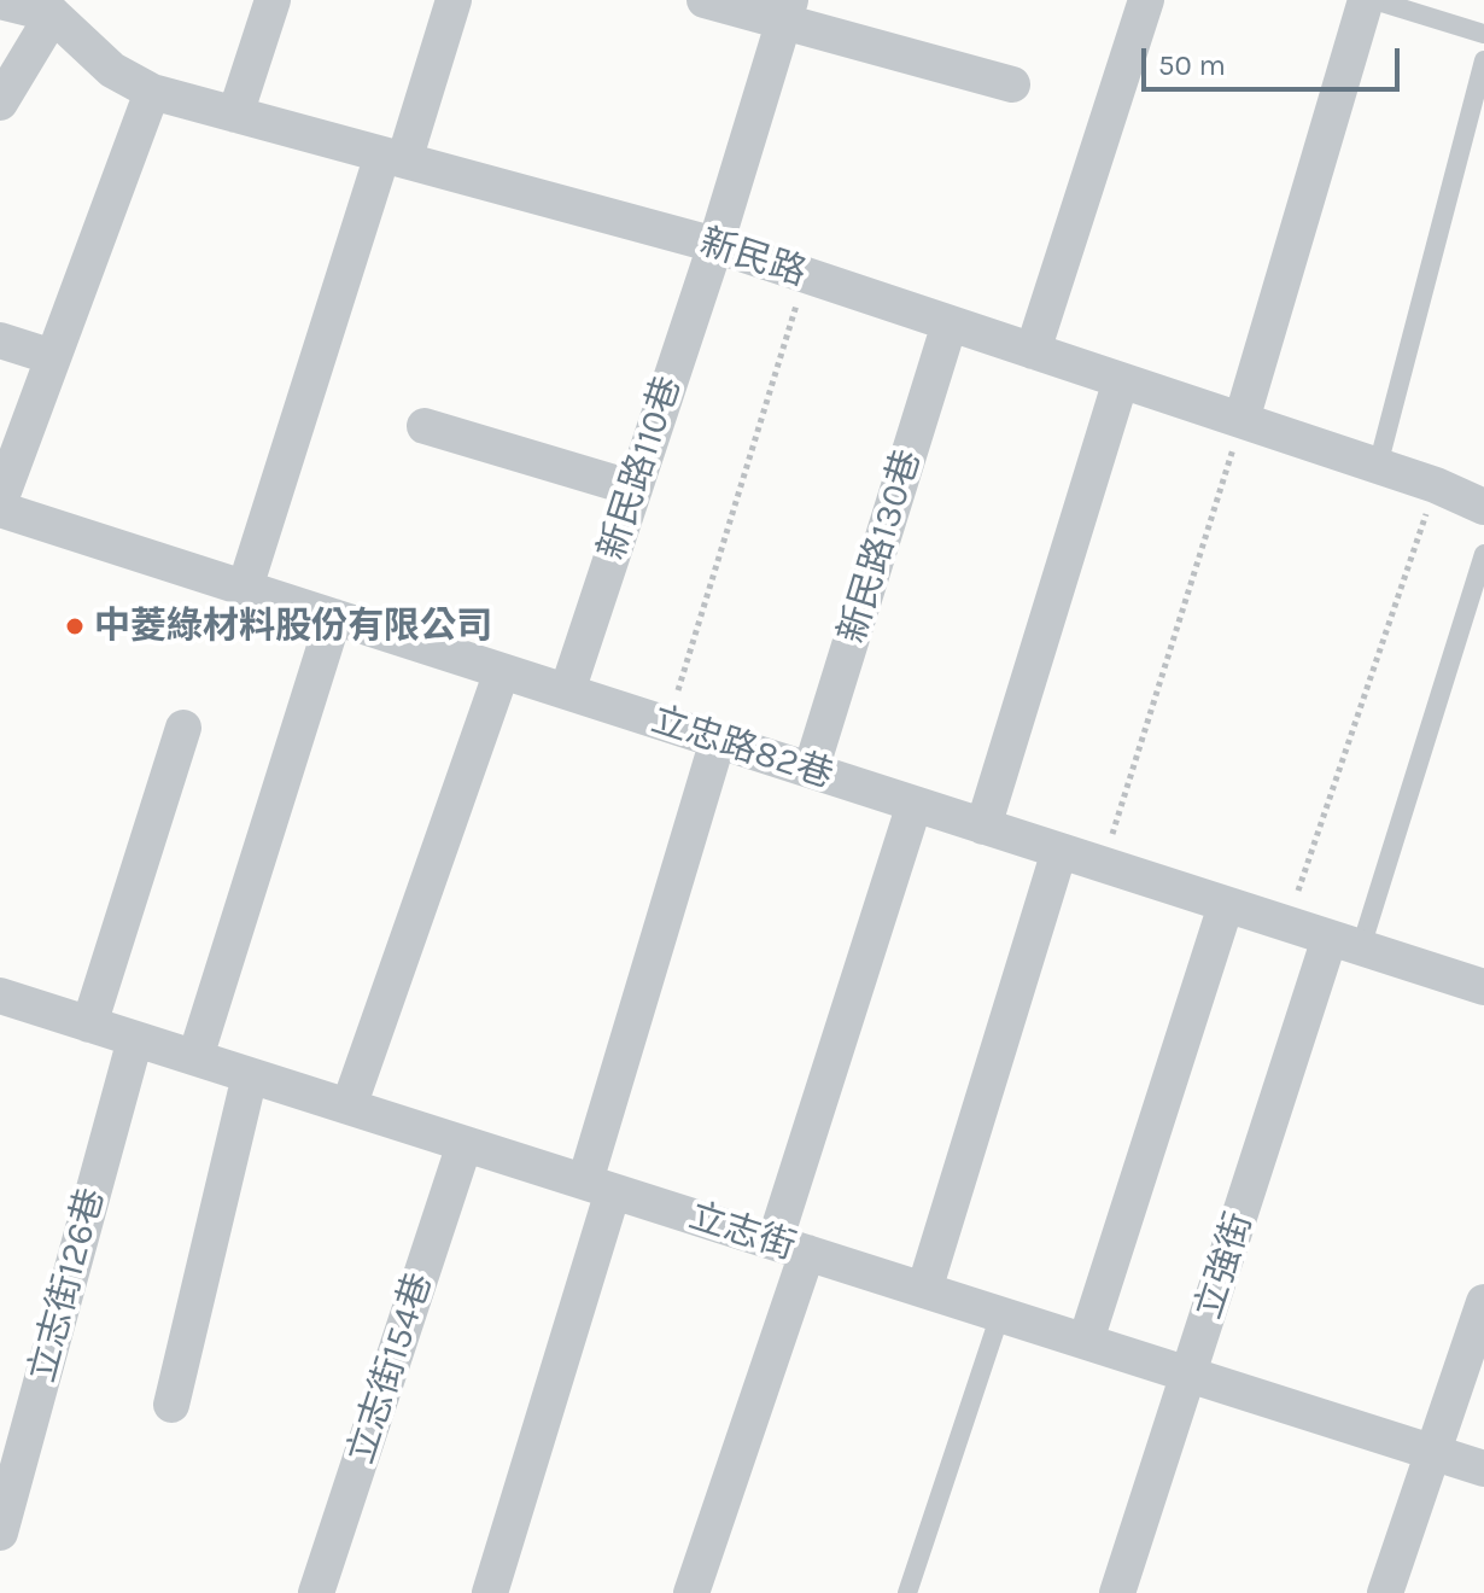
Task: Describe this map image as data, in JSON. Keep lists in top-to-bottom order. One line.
{"streets":{"street":["新民路","新民路110巷","新民路130巷","立忠路82巷","立志街","立強街","立志街126巷","立志街154巷"]},"crossings":[["新民路","新民路110巷"],["新民路","新民路130巷"],["新民路110巷","立忠路82巷"],["新民路130巷","立忠路82巷"],["立忠路82巷","立強街"],["立志街","立強街"],["立志街","立志街126巷"],["立志街","立志街154巷"]],"places":["中菱綠材料股份有限公司"],"scale_bar":"50 m"}
